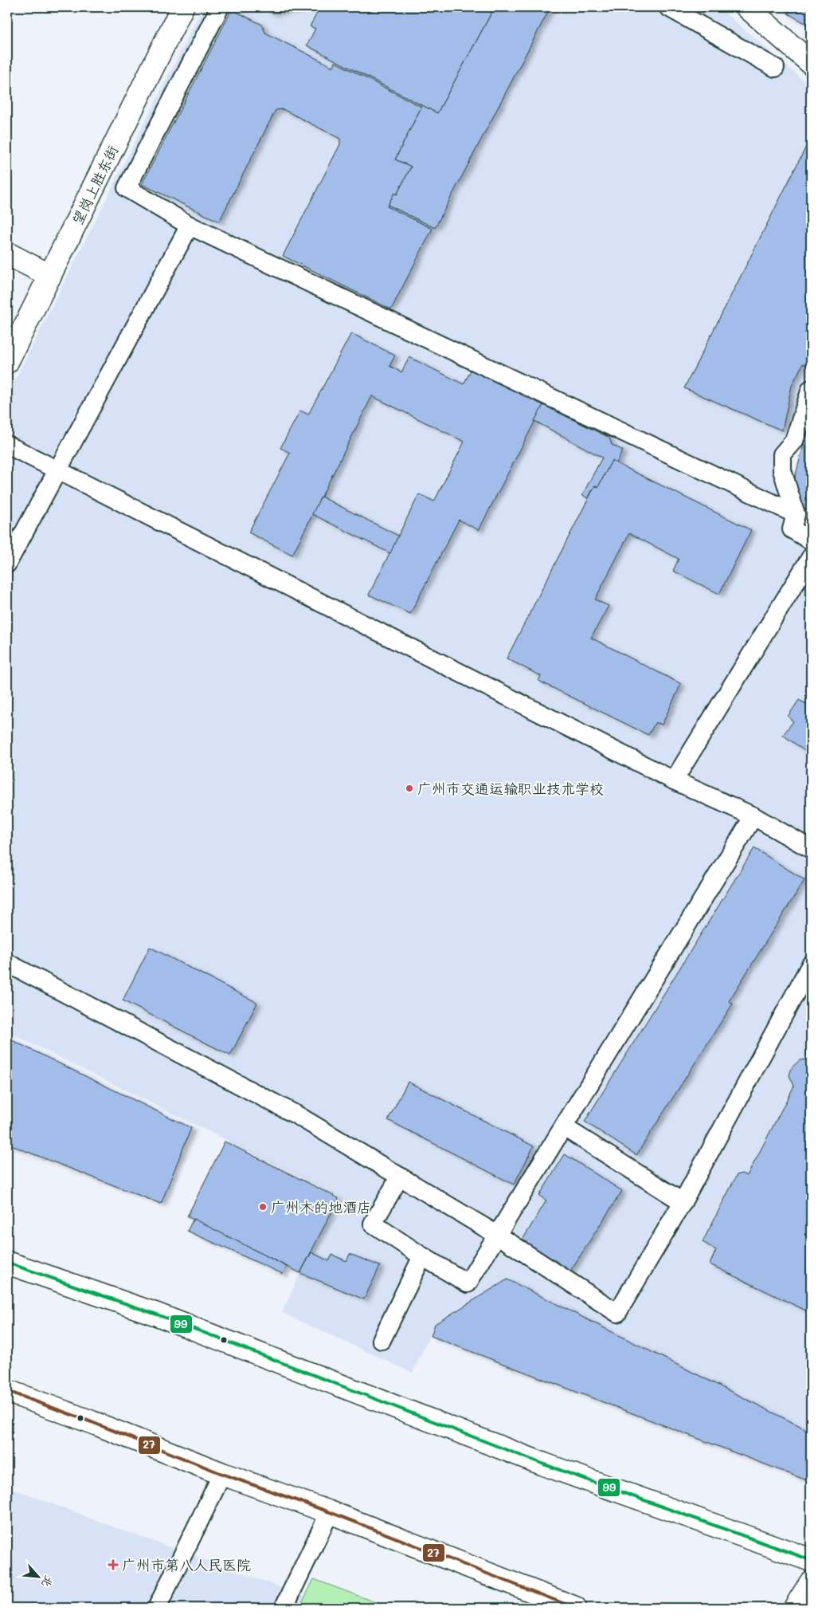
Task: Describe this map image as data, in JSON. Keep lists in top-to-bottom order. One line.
{"streets":{"street":["望岗上胜东街"]},"places":{"other":["广州市交通运输职业技术学校","广州木的地酒店"],"health":["广州市第八人民医院"]},"lines":["transit line 99","transit line 27"],"north":"bottom right"}
